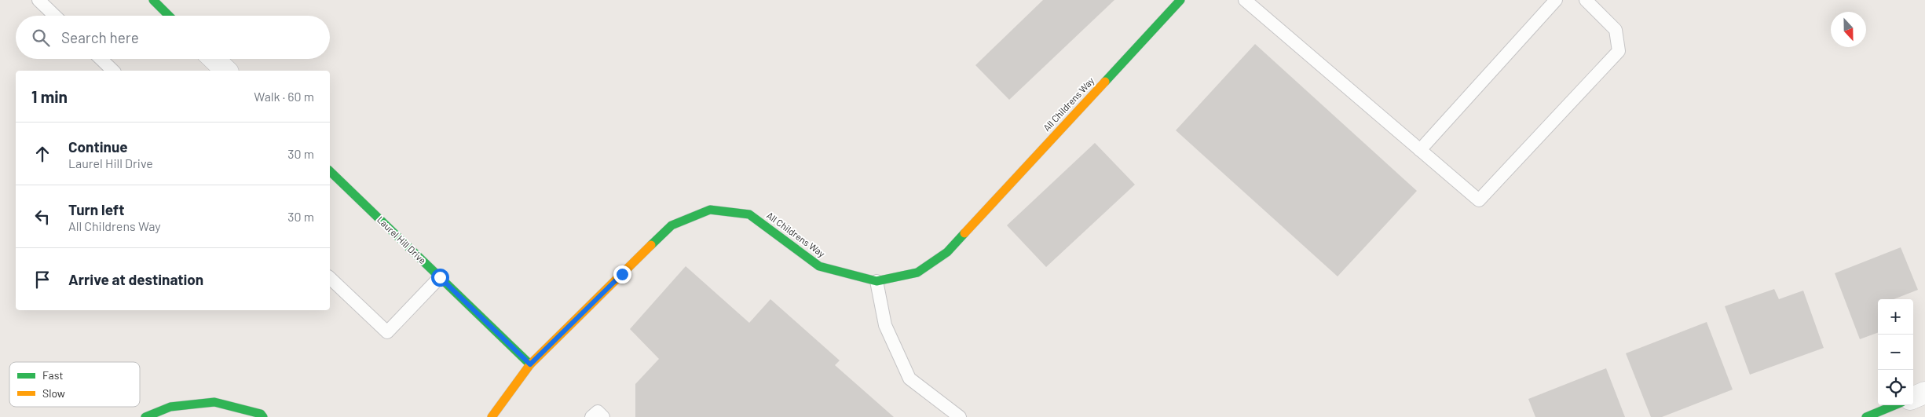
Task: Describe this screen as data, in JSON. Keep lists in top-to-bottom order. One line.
{"streets":{"street":["All Childrens Way","Laurel Hill Drive"]},"crossings":[["All Childrens Way","Laurel Hill Drive"]],"legend":["Fast","Slow"],"north":"bottom","page":{"search":"Search here","heading":["1 min","Walk · 60 m"],"list":[["Continue","Laurel Hill Drive","30 m"],["Turn left","All Childrens Way","30 m"],"Arrive at destination"],"map_buttons":["+","−"]}}
